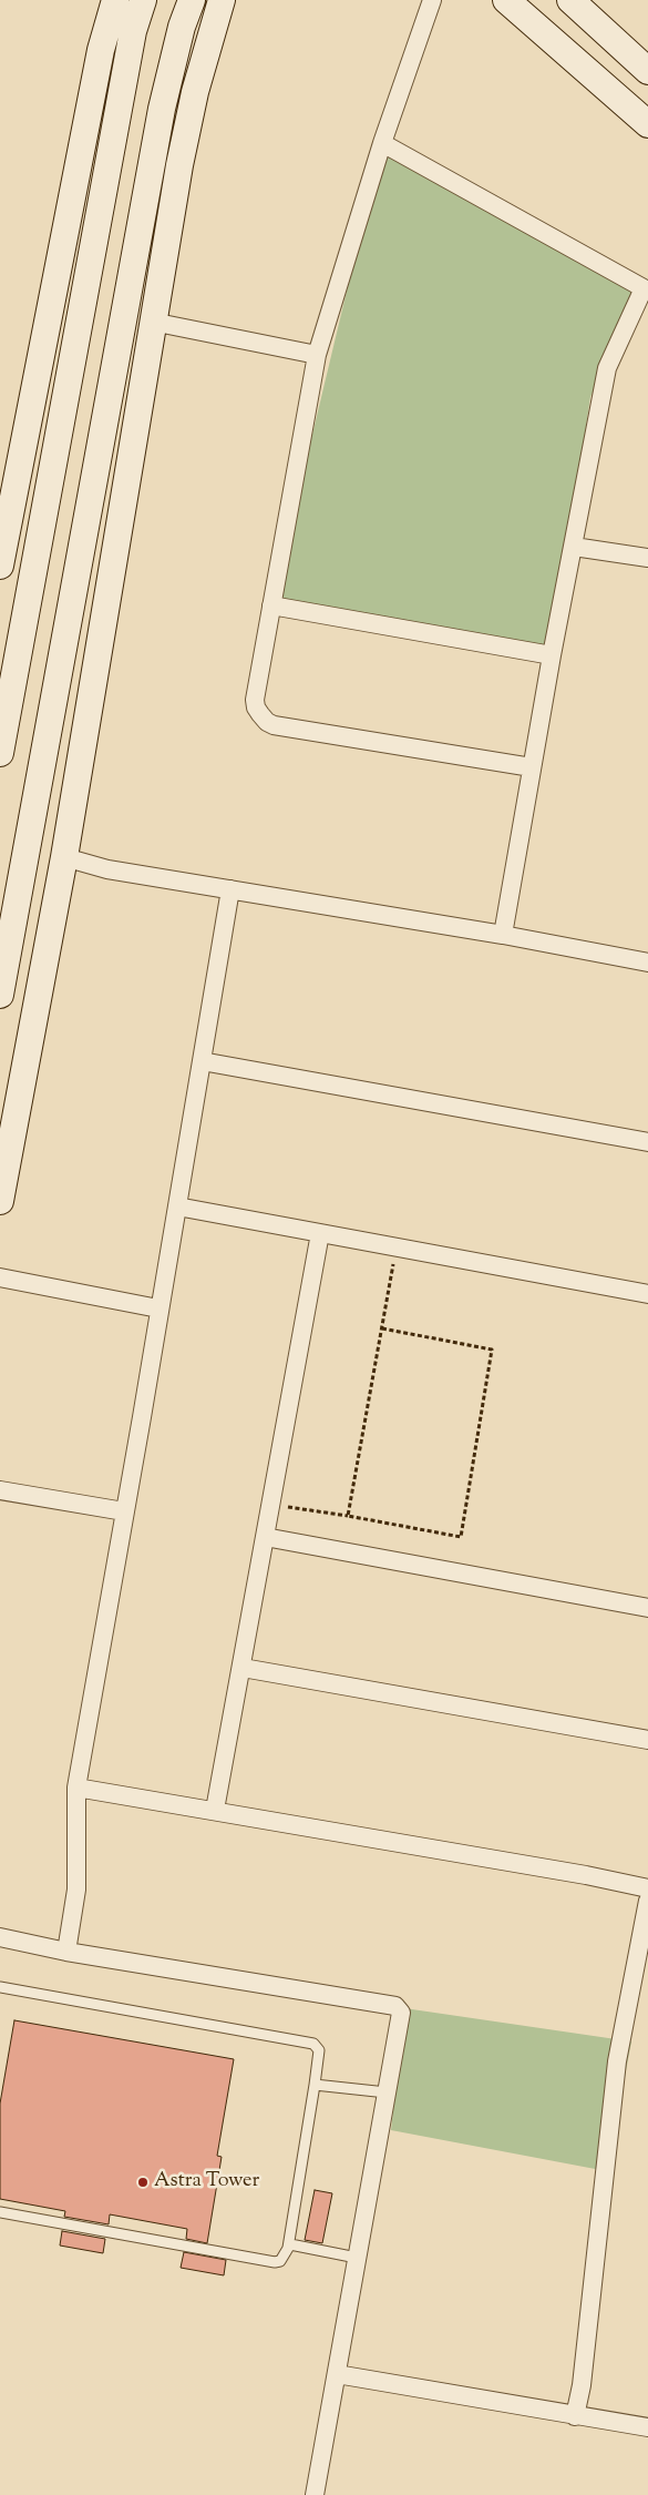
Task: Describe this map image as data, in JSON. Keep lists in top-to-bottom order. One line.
{"places":["Astra Tower"]}
